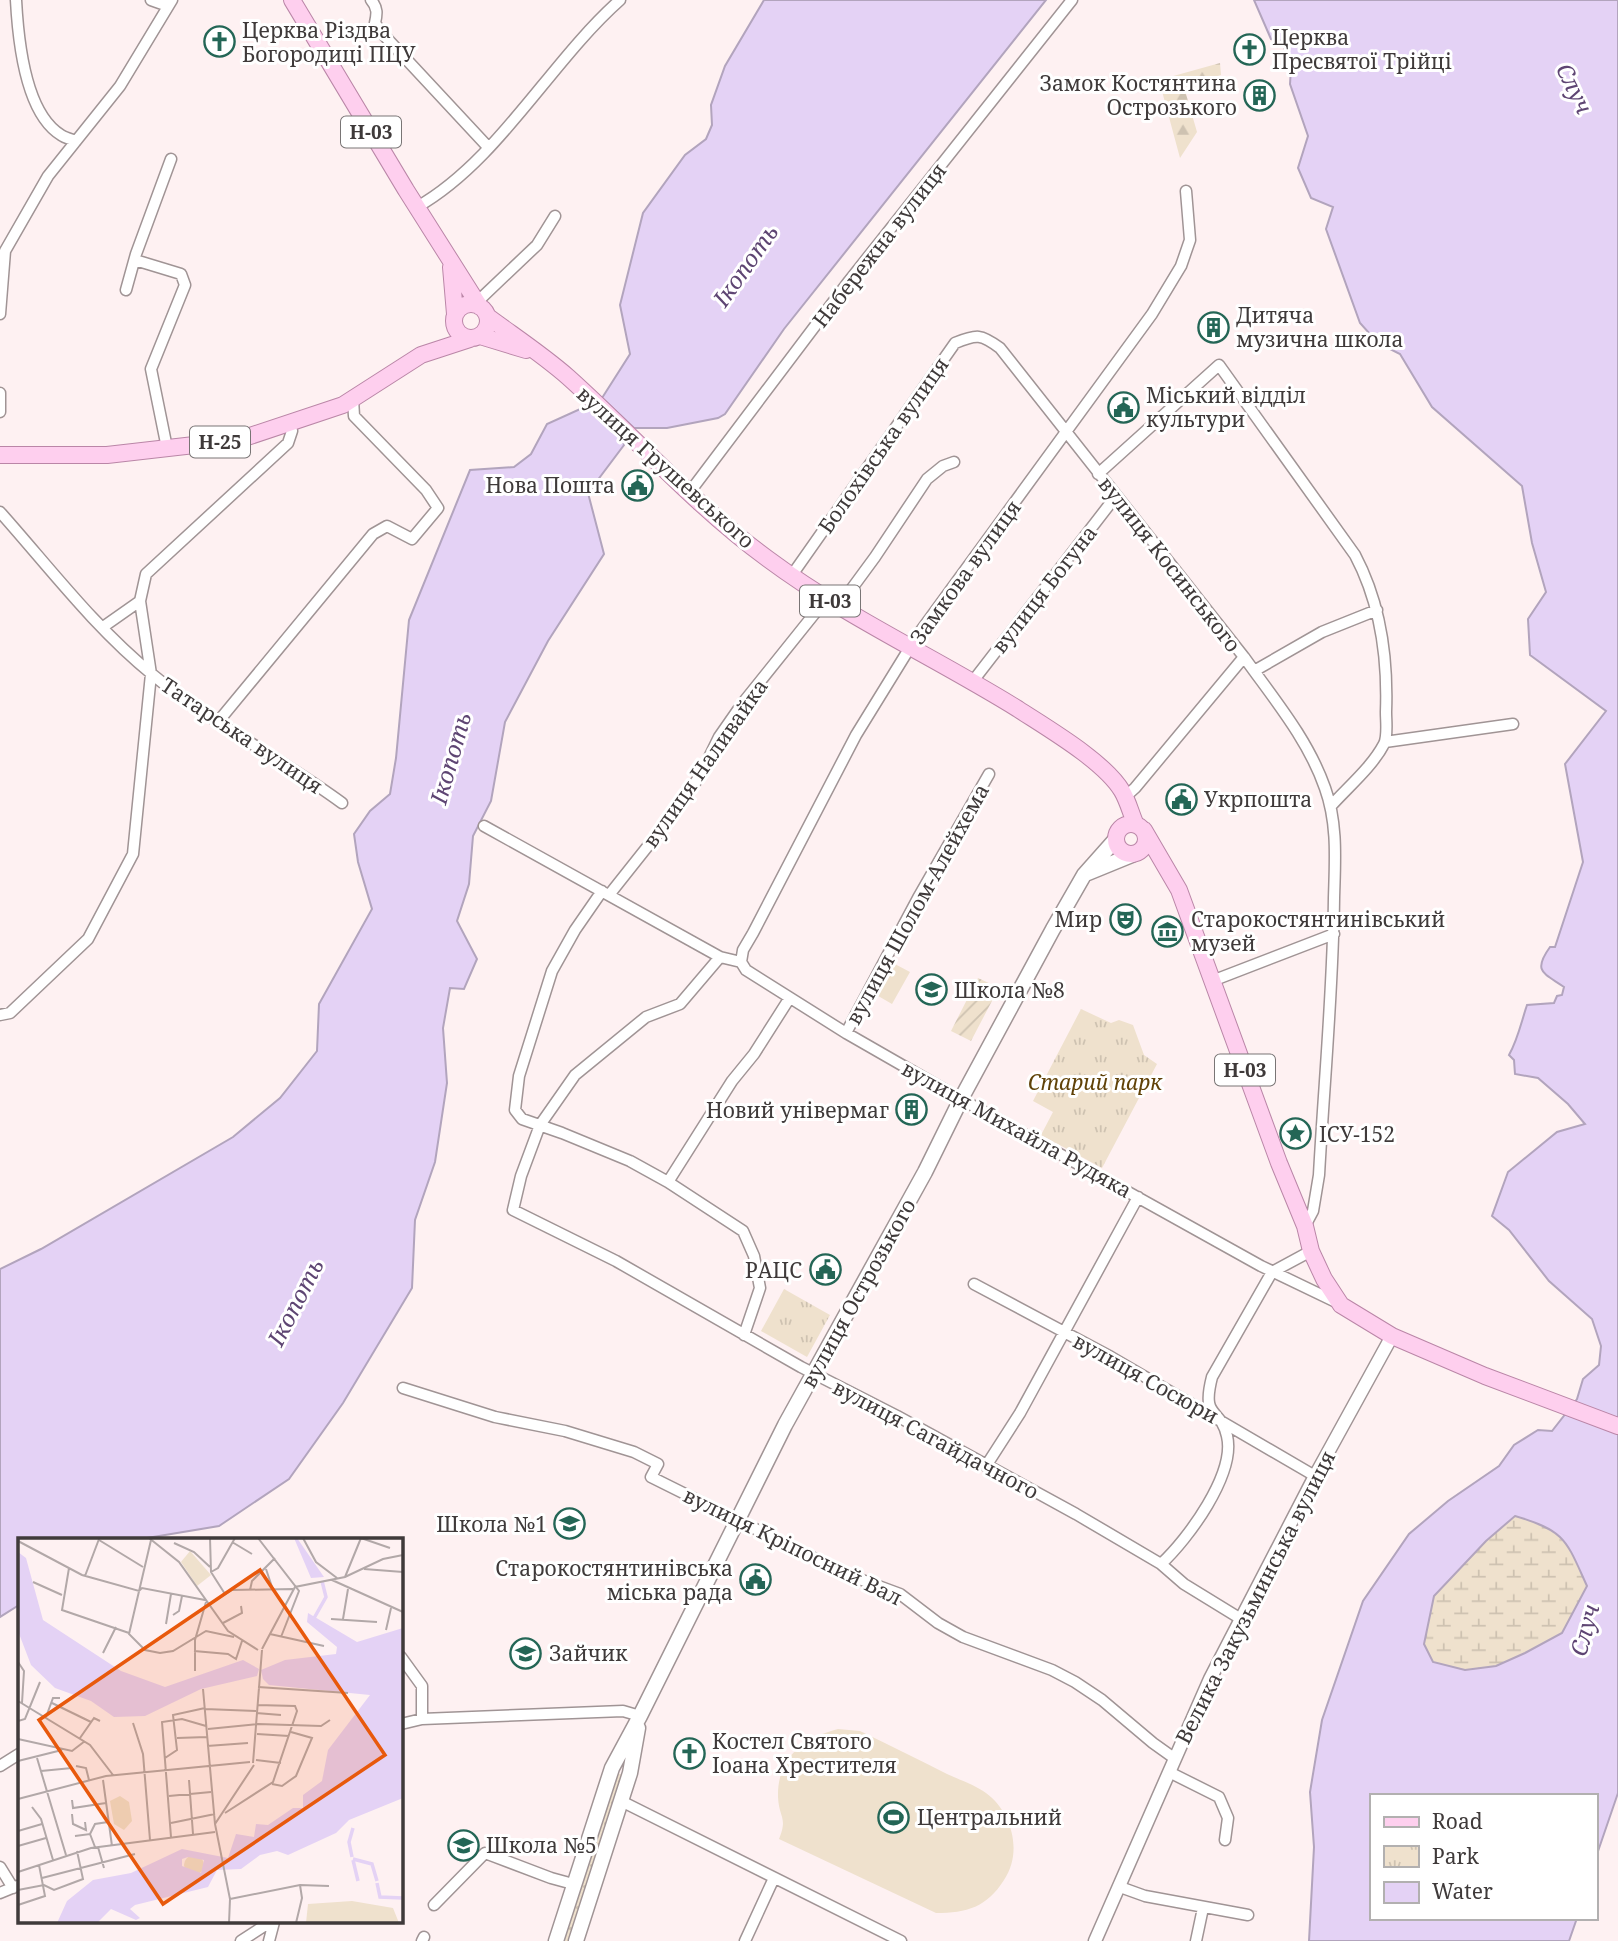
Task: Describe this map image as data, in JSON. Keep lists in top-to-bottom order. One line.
{"streets":{"main road":["Н-03","Н-25","вулиця Грушевського","вулиця Михайла Рудяка","вулиця Острозького"],"street":["Набережна вулиця","Болохівська вулиця","вулиця Косинського","Замкова вулиця","вулиця Богуна","Татарська вулиця","вулиця Наливайка","вулиця Шолом-Алейхема","вулиця Сосюри","вулиця Сагайдачного","вулиця Кріпосний Вал","Велика Закузьминська вулиця"]},"crossings":[["Н-03","Н-25"],["Н-03","вулиця Грушевського"],["Н-03","вулиця Острозького"],["Набережна вулиця","вулиця Грушевського"],["Н-25","вулиця Грушевського"],["Болохівська вулиця","вулиця Грушевського"],["Болохівська вулиця","вулиця Косинського"],["вулиця Грушевського","вулиця Косинського"],["вулиця Грушевського","Замкова вулиця"],["вулиця Грушевського","вулиця Богуна"],["вулиця Грушевського","вулиця Наливайка"],["вулиця Грушевського","вулиця Михайла Рудяка"],["вулиця Грушевського","вулиця Острозького"],["вулиця Косинського","Замкова вулиця"],["вулиця Косинського","вулиця Богуна"],["Замкова вулиця","вулиця Михайла Рудяка"],["вулиця Наливайка","вулиця Михайла Рудяка"],["вулиця Наливайка","вулиця Сагайдачного"],["вулиця Шолом-Алейхема","вулиця Михайла Рудяка"],["вулиця Михайла Рудяка","вулиця Острозького"],["вулиця Михайла Рудяка","Велика Закузьминська вулиця"],["вулиця Острозького","вулиця Сагайдачного"],["вулиця Острозького","вулиця Кріпосний Вал"],["вулиця Сосюри","Велика Закузьминська вулиця"],["вулиця Сагайдачного","Велика Закузьминська вулиця"],["вулиця Кріпосний Вал","Велика Закузьминська вулиця"]],"water":["Случ","Ікопоть"],"parks":["Старий парк"],"places":{"church":["Церква Різдва Богородиці ПЦУ","Церква Пресвятої Трійці","Костел Святого Іоана Хрестителя"],"building":["Замок Костянтина Острозького","Дитяча музична школа","Новий універмаг"],"public building":["Міський відділ культури","Нова Пошта","Укрпошта","РАЦС","Старокостянтинівська міська рада"],"theatre":["Мир"],"museum":["Старокостянтинівський музей"],"school or university":["Школа №8","Школа №1","Зайчик","Школа №5"],"place":["ІСУ-152"],"sports":["Центральний"]},"legend":["Road","Park","Water"]}
